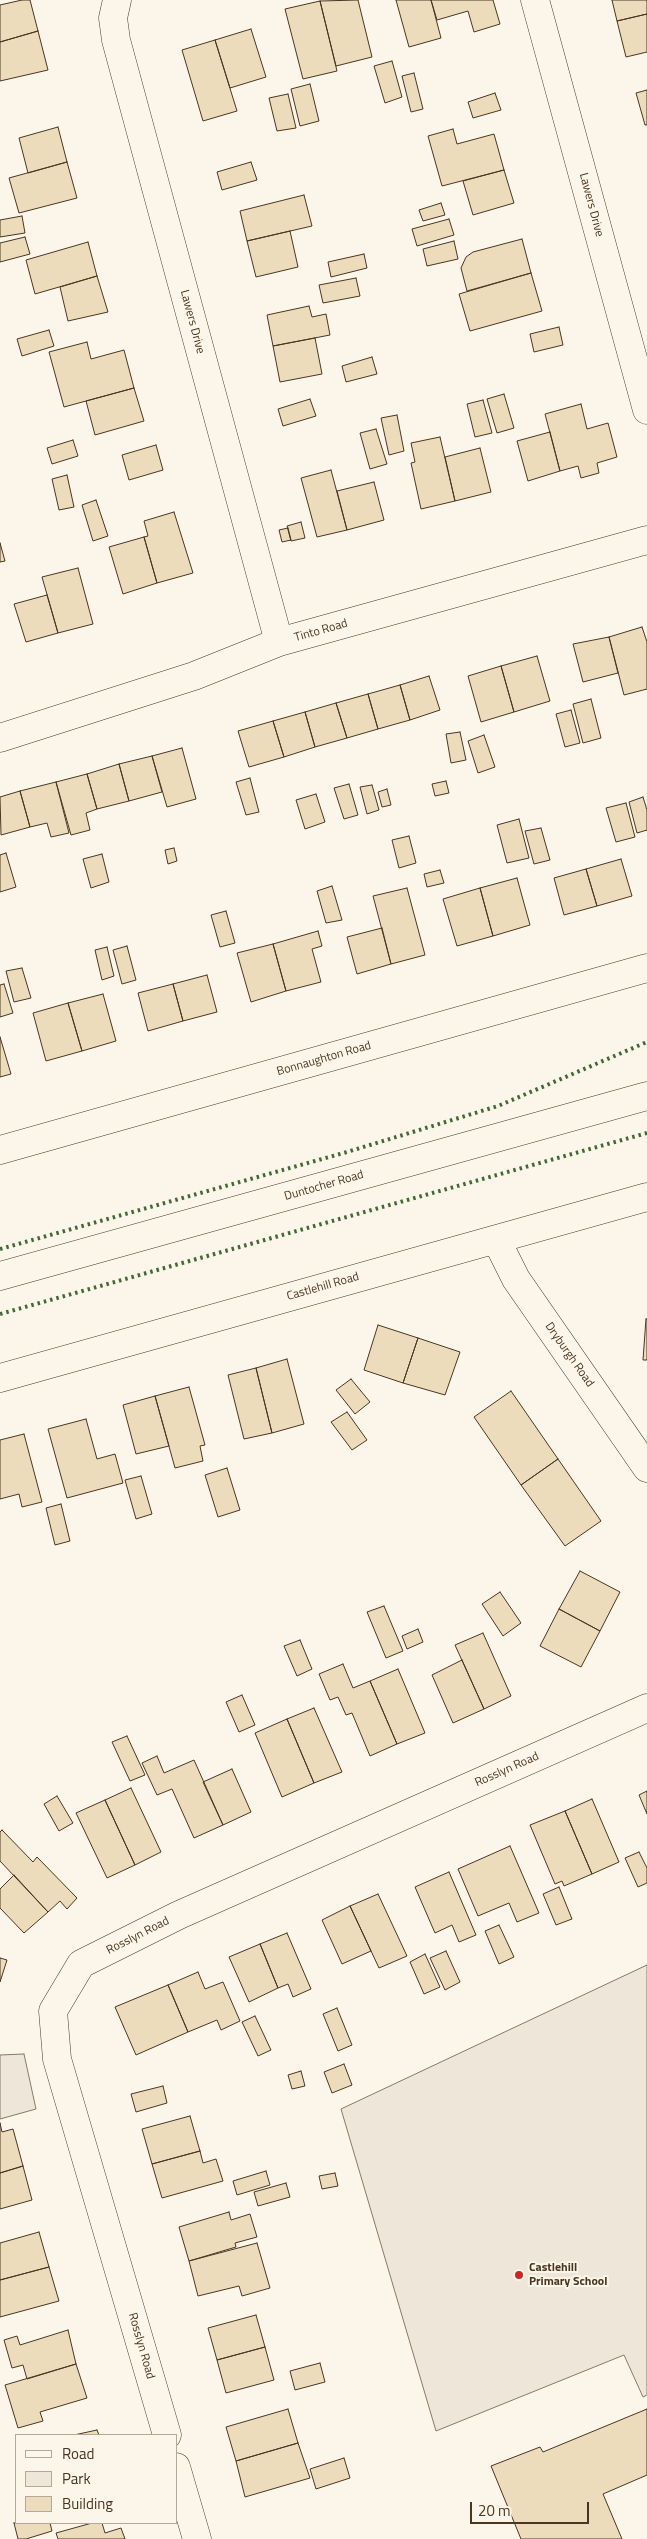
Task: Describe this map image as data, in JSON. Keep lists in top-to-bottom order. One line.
{"streets":{"street":["Lawers Drive","Tinto Road","Bonnaughton Road","Duntocher Road","Castlehill Road","Dryburgh Road","Rosslyn Road"]},"crossings":[["Lawers Drive","Tinto Road"],["Castlehill Road","Dryburgh Road"]],"places":["Castlehill Primary School"],"legend":["Road","Park","Building"],"scale_bar":"20 m"}
